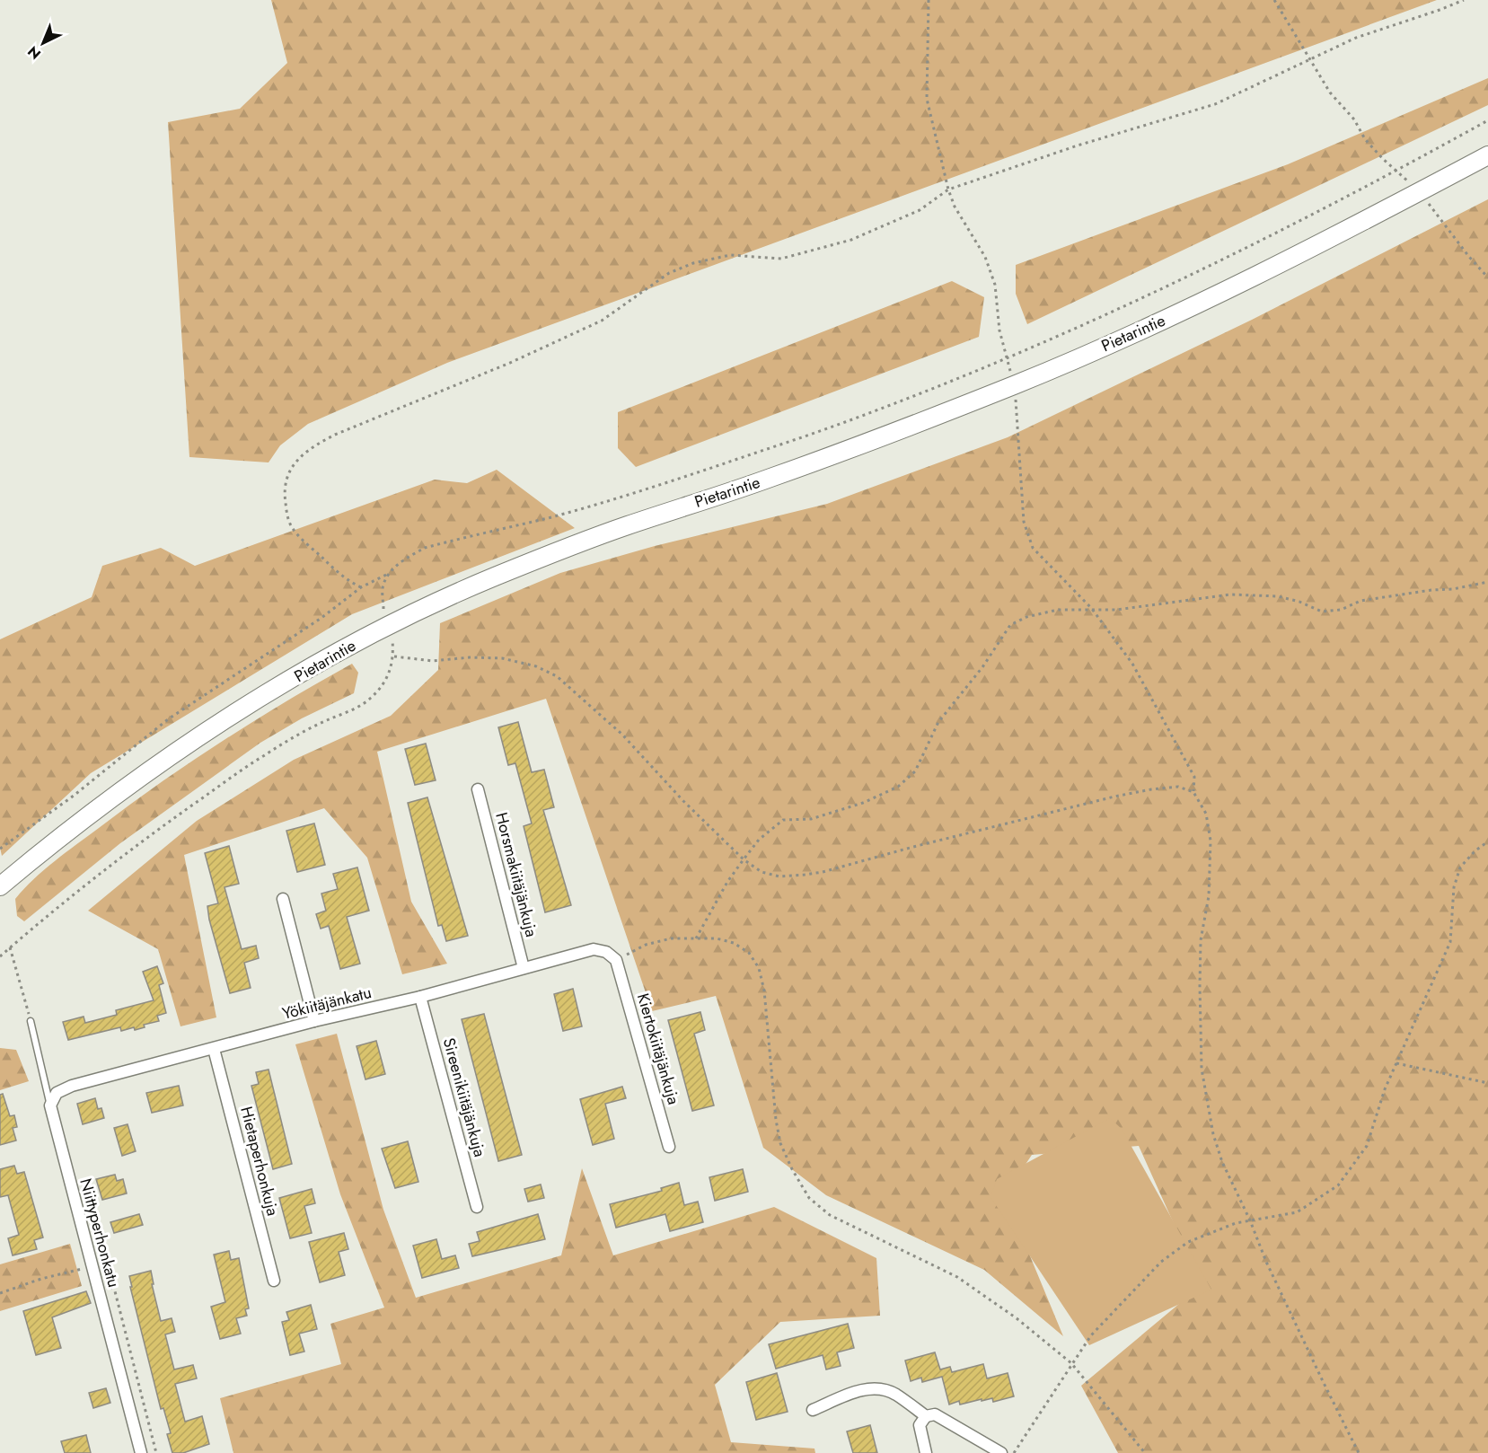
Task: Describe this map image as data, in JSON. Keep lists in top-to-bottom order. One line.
{"streets":{"main road":["Pietarintie"],"street":["Horsmakiitäjänkuja","Yökiitäjänkatu","Kiertokiitäjänkuja","Sireenikiitäjänkuja","Hietaperhonkuja","Niittyperhonkatu"]},"crossings":[["Horsmakiitäjänkuja","Yökiitäjänkatu"],["Yökiitäjänkatu","Kiertokiitäjänkuja"],["Yökiitäjänkatu","Sireenikiitäjänkuja"],["Yökiitäjänkatu","Hietaperhonkuja"],["Yökiitäjänkatu","Niittyperhonkatu"]],"north":"bottom left"}
